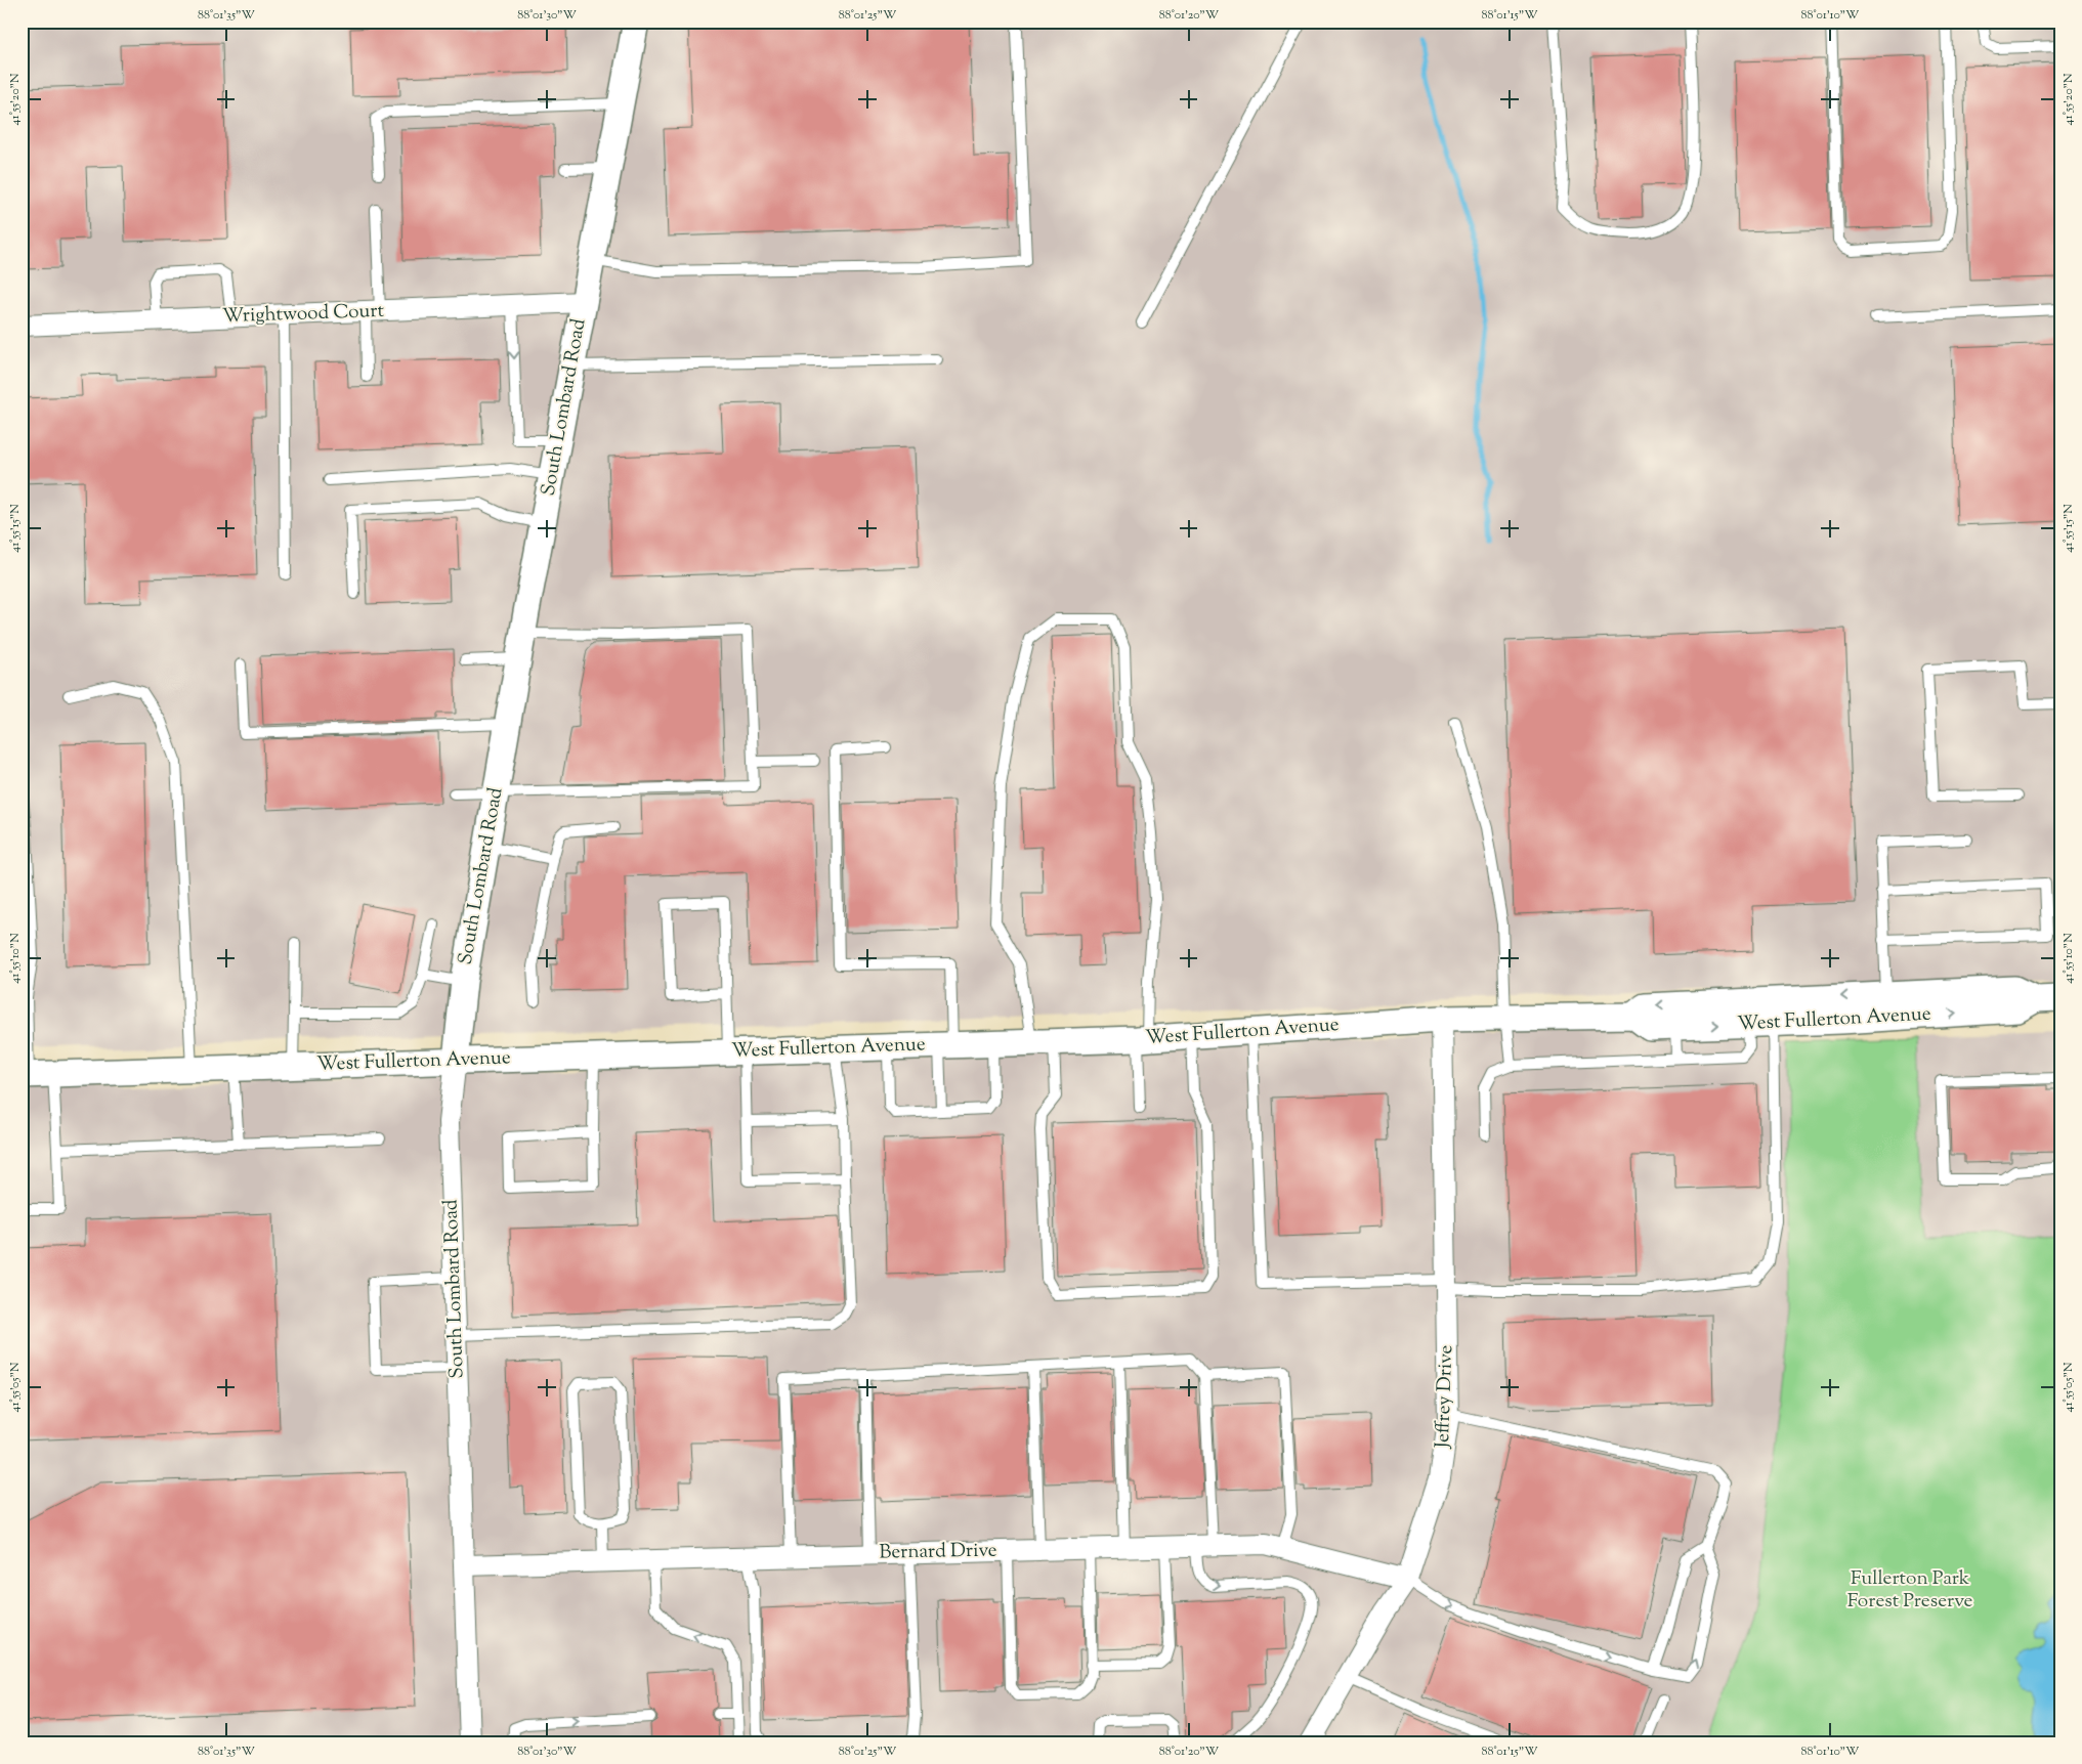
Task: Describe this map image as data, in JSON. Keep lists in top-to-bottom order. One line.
{"streets":{"street":["Wrightwood Court","South Lombard Road","West Fullerton Avenue","Jeffrey Drive","Bernard Drive"]},"crossings":[["Wrightwood Court","South Lombard Road"],["South Lombard Road","West Fullerton Avenue"],["South Lombard Road","Bernard Drive"],["West Fullerton Avenue","Jeffrey Drive"],["Jeffrey Drive","Bernard Drive"]],"parks":["Fullerton Park Forest Preserve"],"coordinates":["88°01'35\"W","88°01'30\"W","88°01'25\"W","88°01'20\"W","88°01'15\"W","88°01'10\"W","41°55'20\"N","41°55'15\"N","41°55'10\"N","41°55'05\"N"]}
